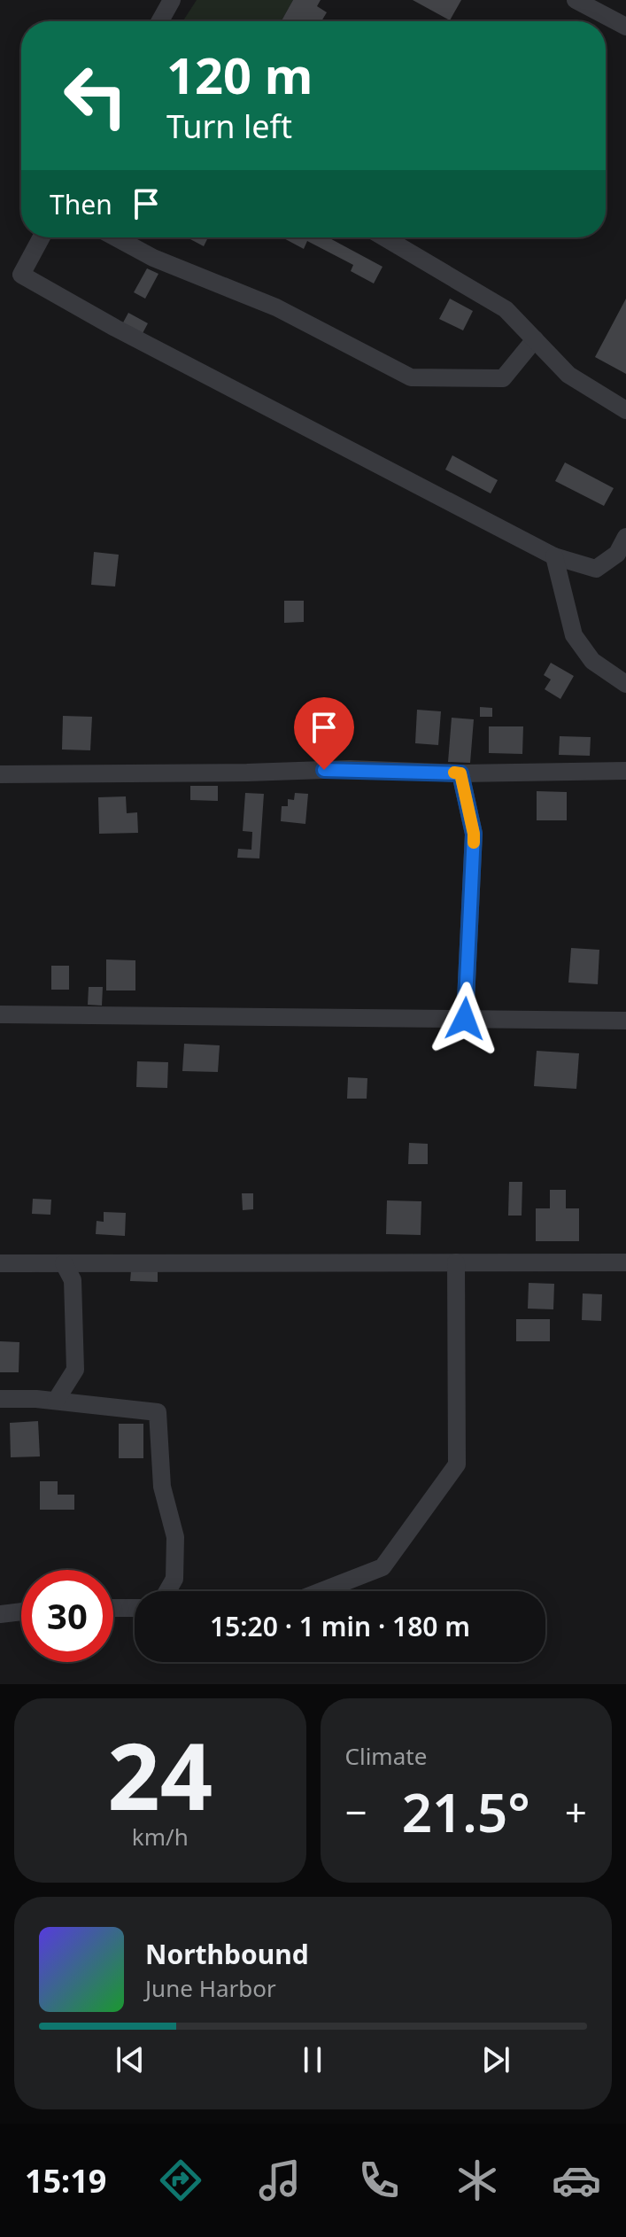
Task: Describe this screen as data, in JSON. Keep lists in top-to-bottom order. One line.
{"page":{"turn":["120 m","Turn left"],"then":"Then","limit":"30","trip":"15:20 · 1 min · 180 m","tile":[["24","km/h"],"Climate"],"heat":["−","21.5°","+"],"song":["Northbound","June Harbor"],"tabs":"15:19"}}
